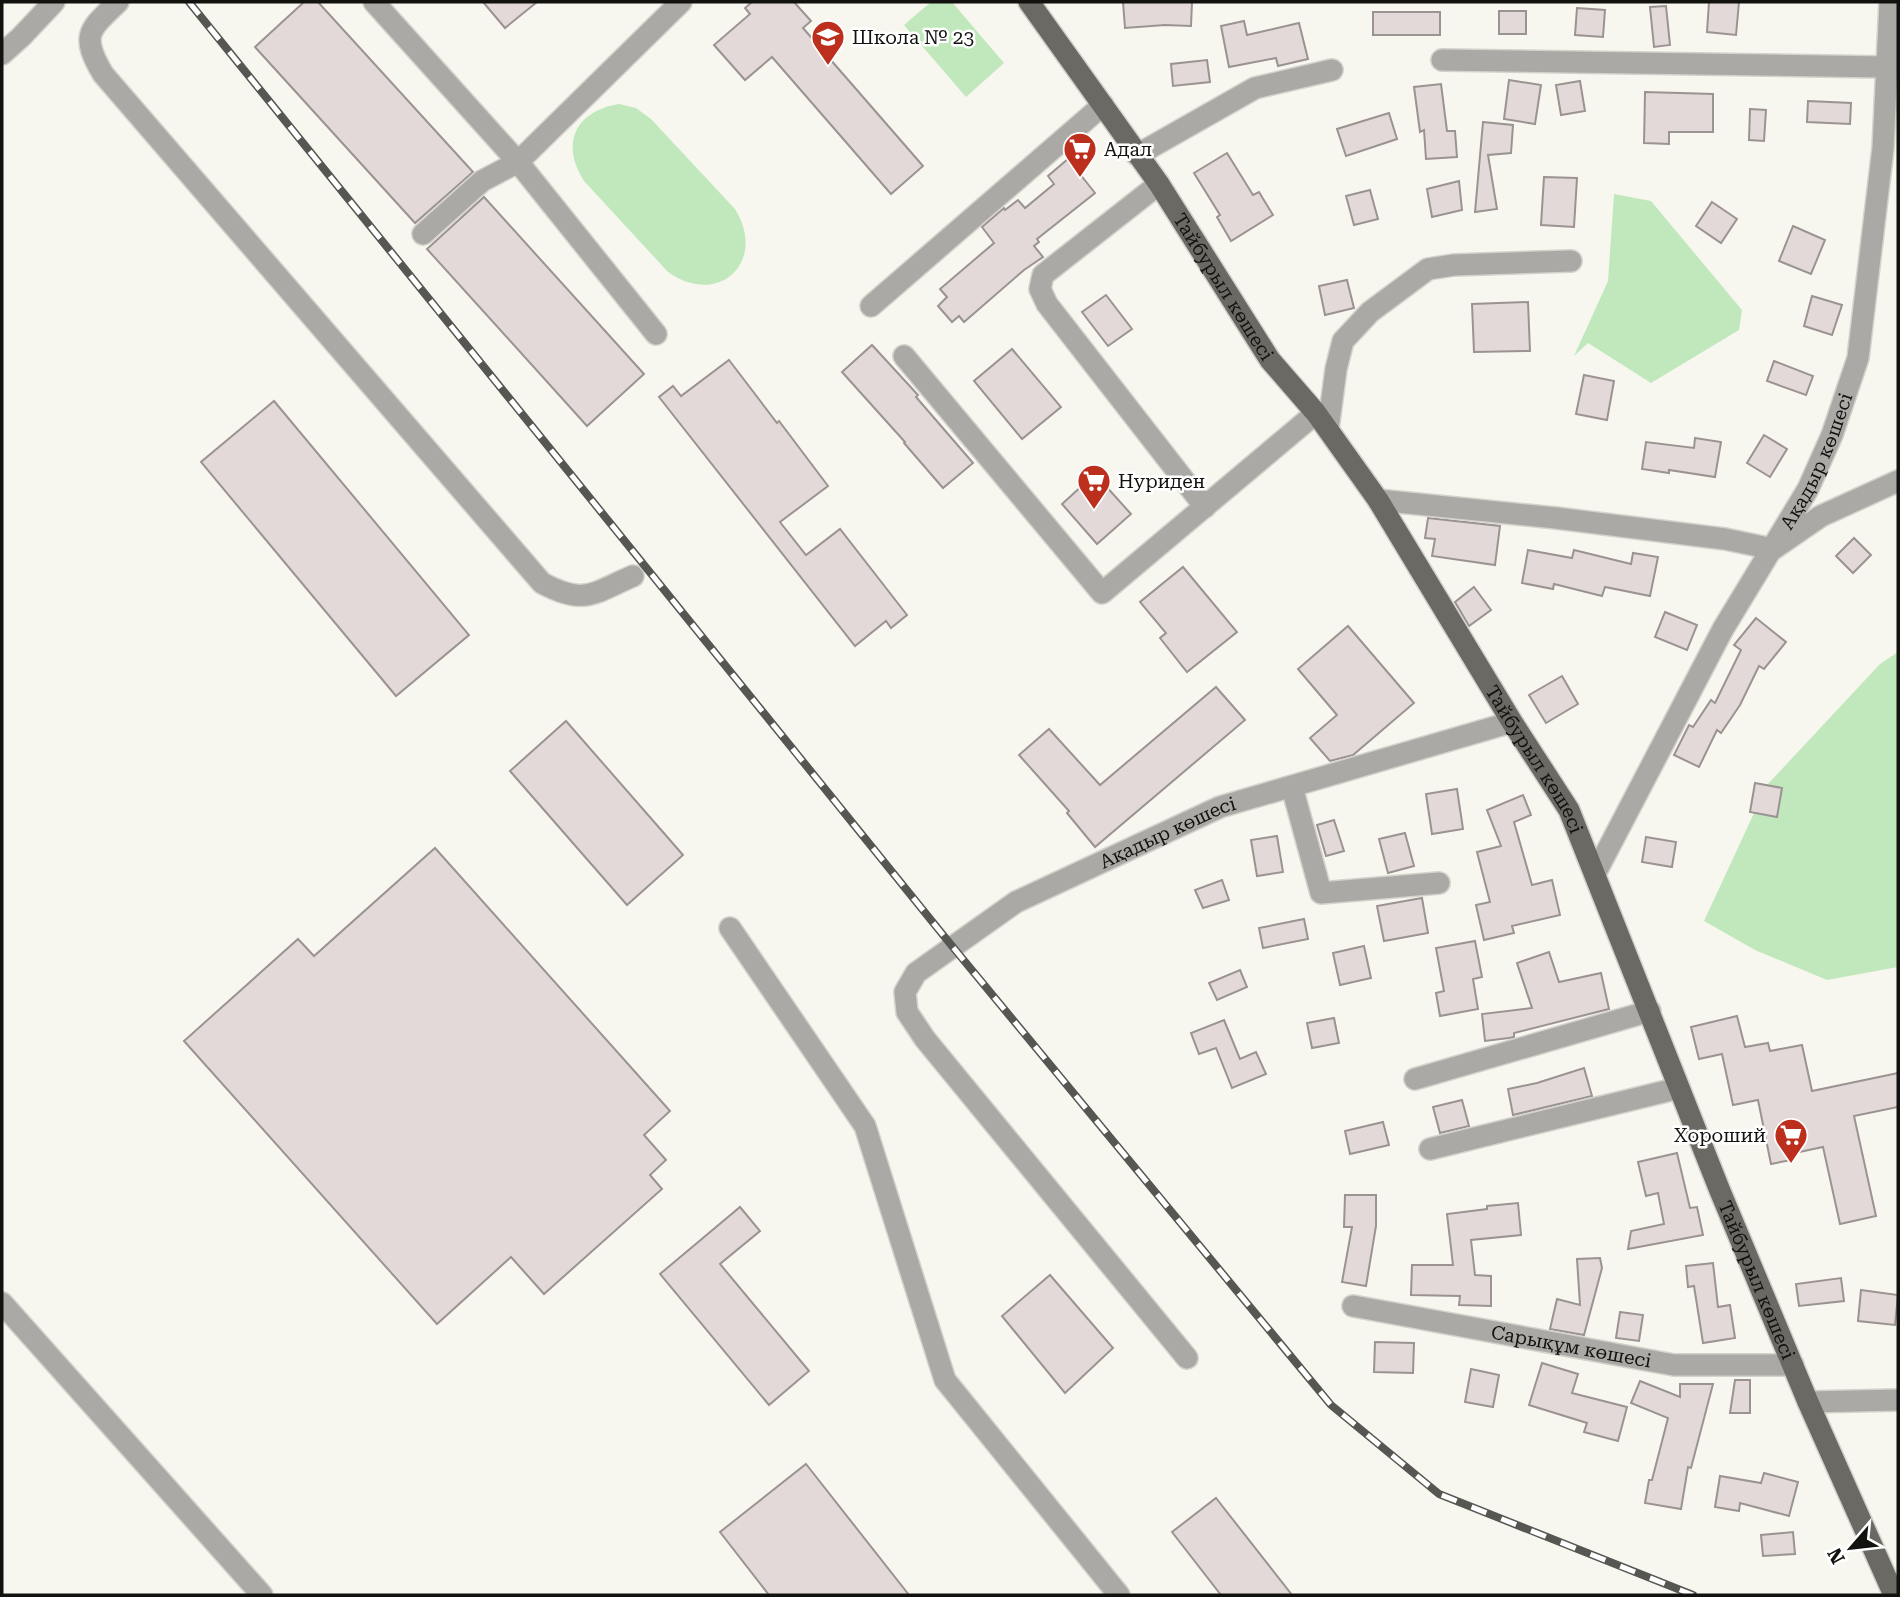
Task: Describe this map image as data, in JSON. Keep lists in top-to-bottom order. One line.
{"streets":{"main road":["Тайбурыл көшесі"],"street":["Ақадыр көшесі","Сарықұм көшесі"]},"crossings":[["Тайбурыл көшесі","Ақадыр көшесі"],["Тайбурыл көшесі","Сарықұм көшесі"]],"places":{"school or university":["Школа № 23"],"supermarket":["Адал","Нуриден","Хороший"]},"north":"bottom left"}
